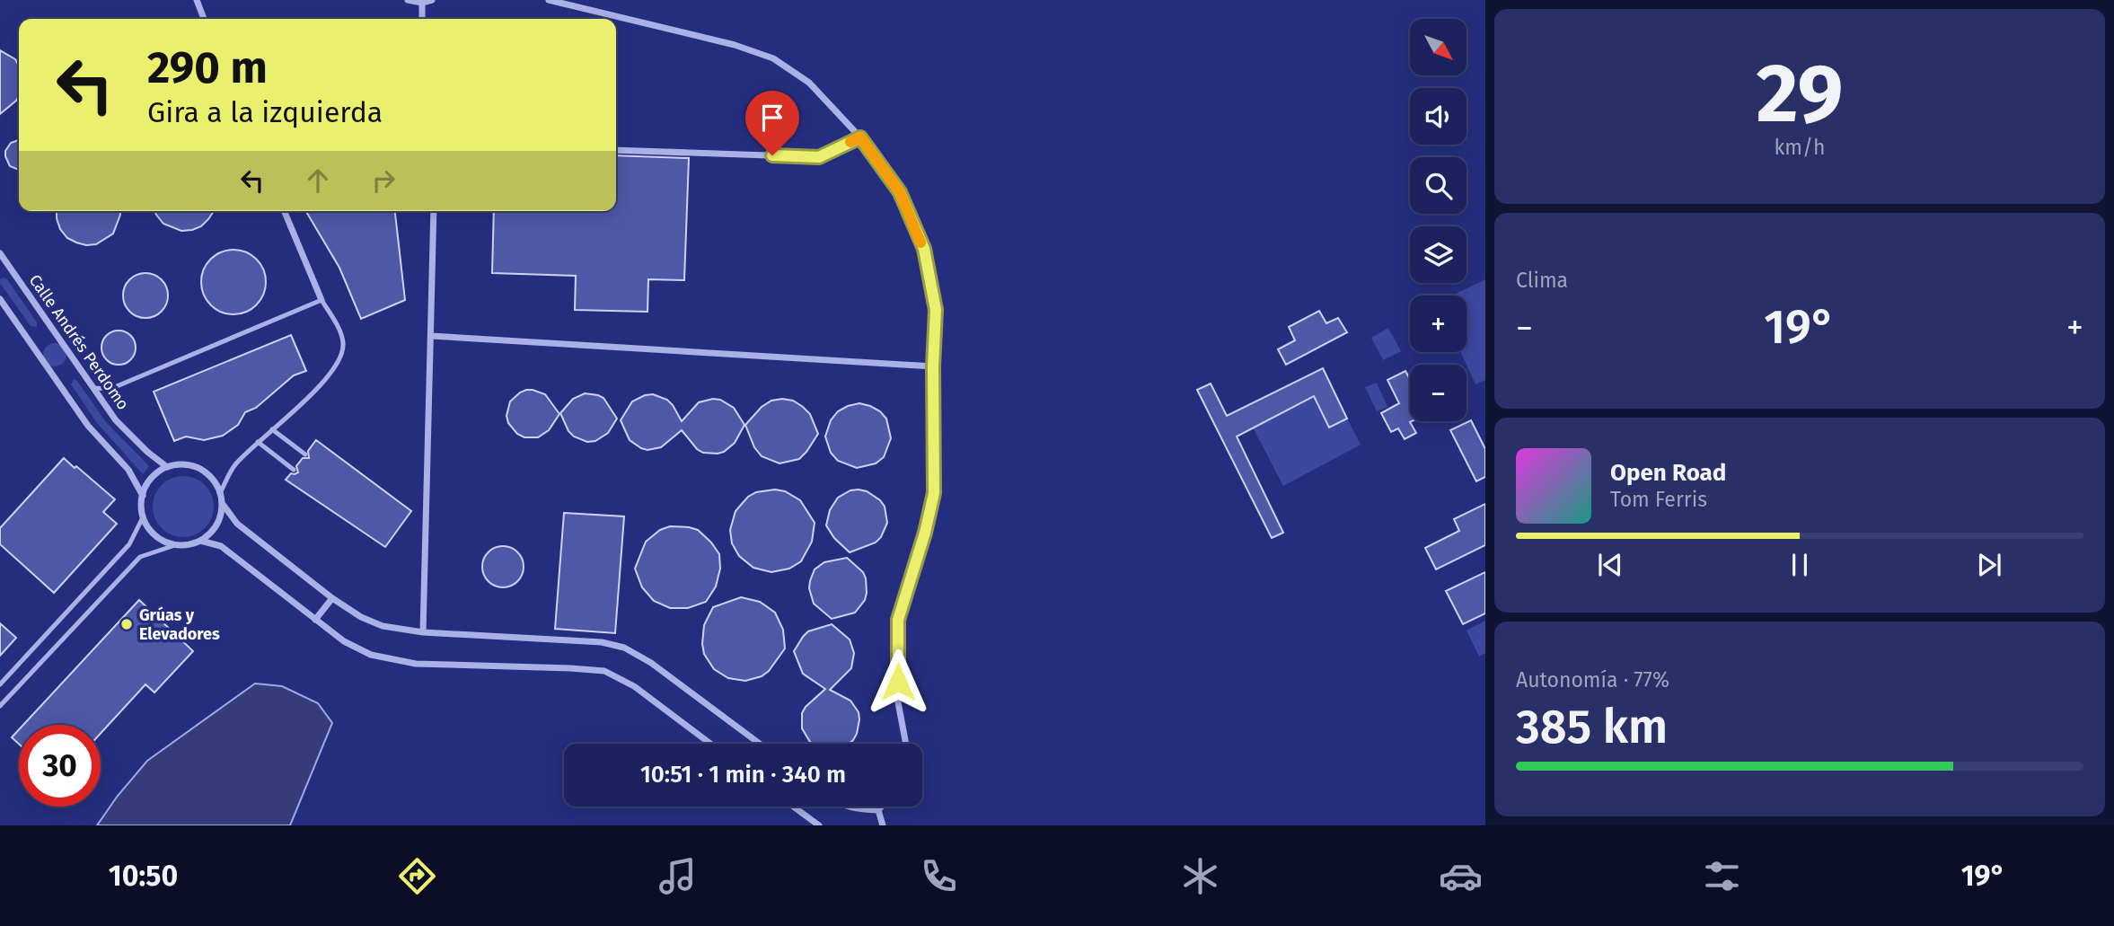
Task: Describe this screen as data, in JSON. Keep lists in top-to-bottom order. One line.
{"streets":{"street":["Calle Andrés Perdomo"]},"places":["Grúas y Elevadores"],"north":"bottom right","page":{"tile":[["29","km/h"],"Clima",["Autonomía · 77%","385 km"]],"map_buttons":["+","−"],"turn":["290 m","Gira a la izquierda"],"heat":["−","19°","+"],"song":["Open Road","Tom Ferris"],"limit":"30","trip":"10:51 · 1 min · 340 m","tabs":["10:50","19°"]}}
